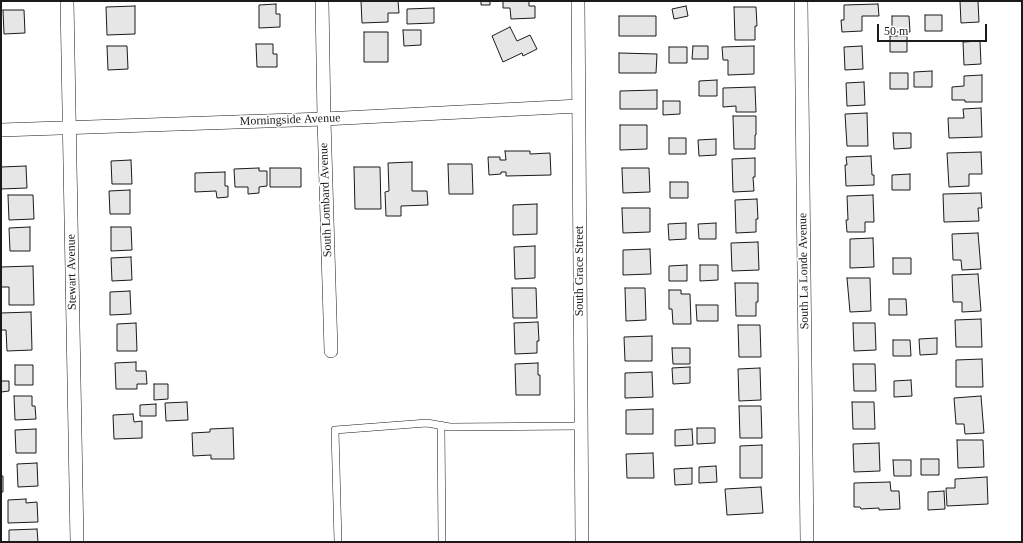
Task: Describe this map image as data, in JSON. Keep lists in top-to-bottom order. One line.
{"streets":{"street":["Morningside Avenue","South Lombard Avenue","South Grace Street","South La Londe Avenue","Stewart Avenue"]},"crossings":[["Morningside Avenue","South Lombard Avenue"],["Morningside Avenue","South Grace Street"],["Morningside Avenue","Stewart Avenue"]],"scale_bar":"50 m"}
